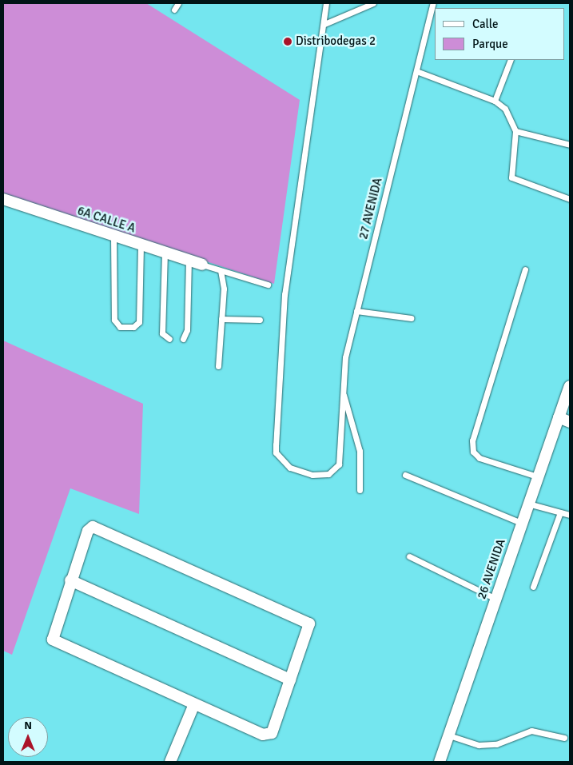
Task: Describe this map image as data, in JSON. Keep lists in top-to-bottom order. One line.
{"streets":{"street":["6A CALLE A","26 AVENIDA"],"lane":["27 AVENIDA"]},"places":["Distribodegas 2"],"legend":["Calle","Parque"],"north":"top"}
